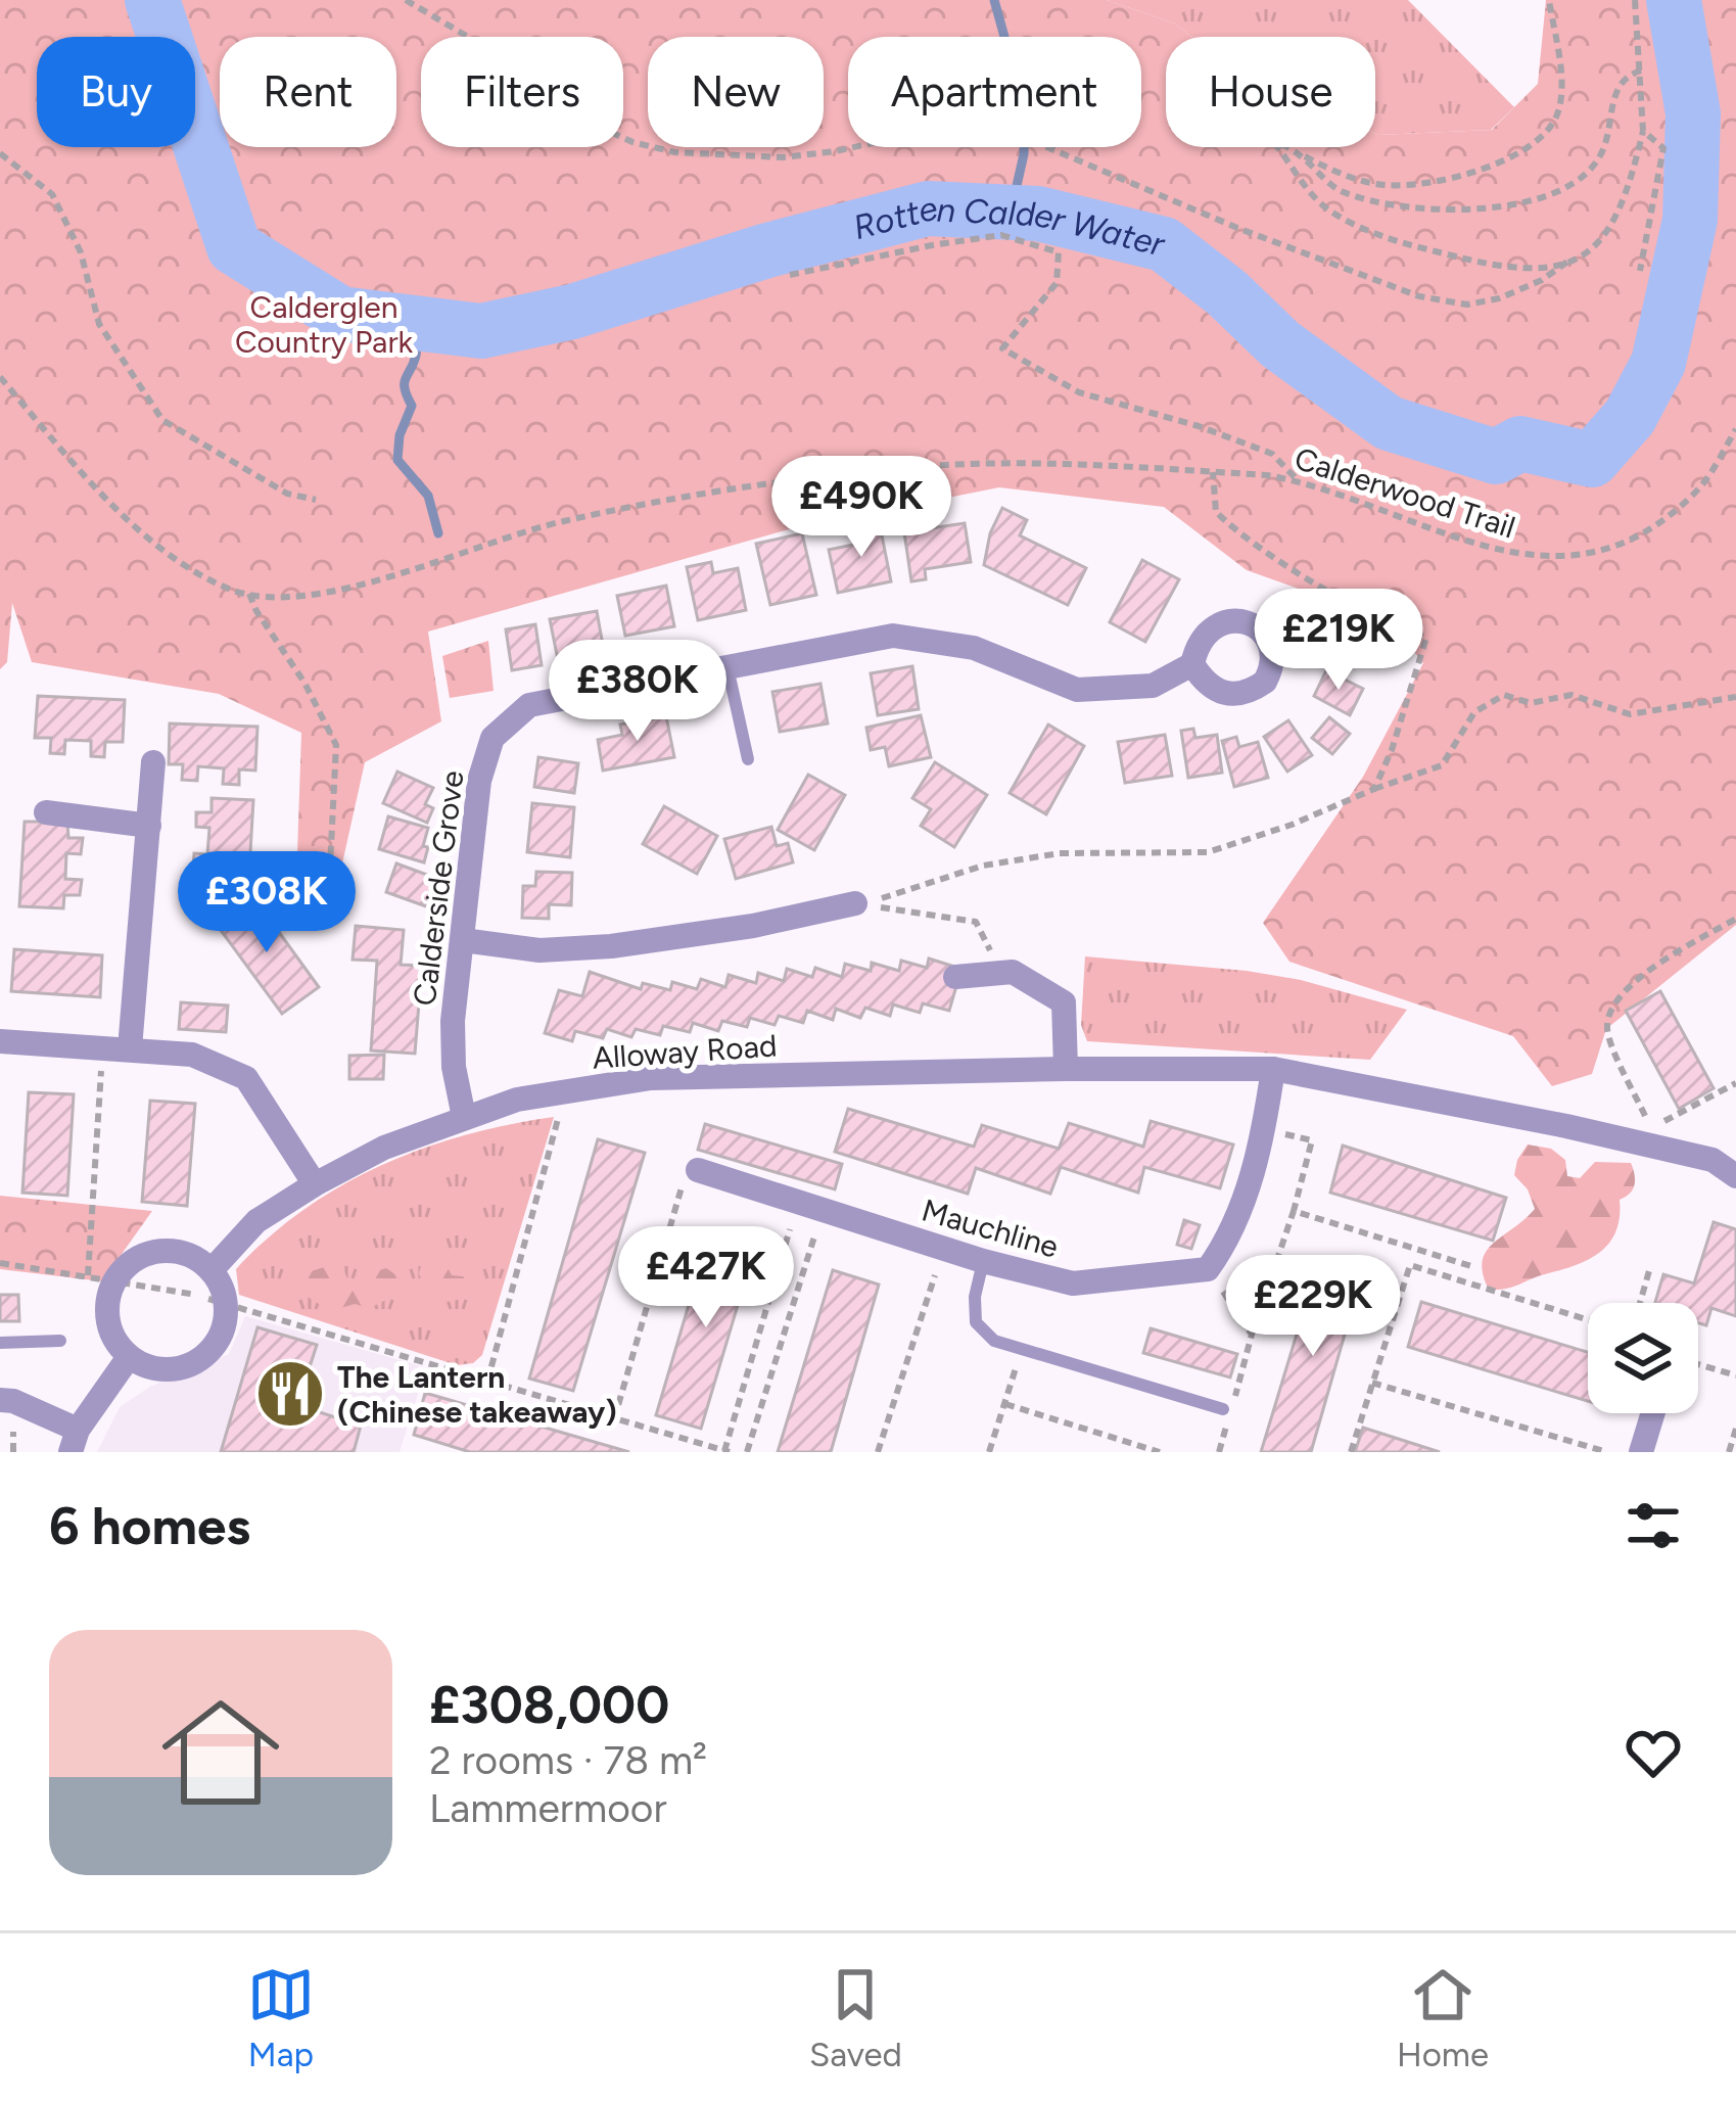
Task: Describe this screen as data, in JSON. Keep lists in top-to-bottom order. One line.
{"streets":{"street":["Calderside Grove","Alloway Road","Mauchline"],"path":["Calderwood Trail"]},"crossings":[["Calderside Grove","Alloway Road"]],"water":["Rotten Calder Water"],"parks":["Calderglen Country Park"],"places":{"restaurant":["The Lantern (Chinese takeaway)"]},"page":{"chip":["Buy","Rent","Filters","New","Apartment","House"],"price":["£490K","£219K","£380K","£308K","£427K","£229K"],"heading":"6 homes","list":[{"name":"£308,000","note":"2 rooms · 78 m² · Lammermoor"}],"tabs":["Map","Saved","Home"]}}
